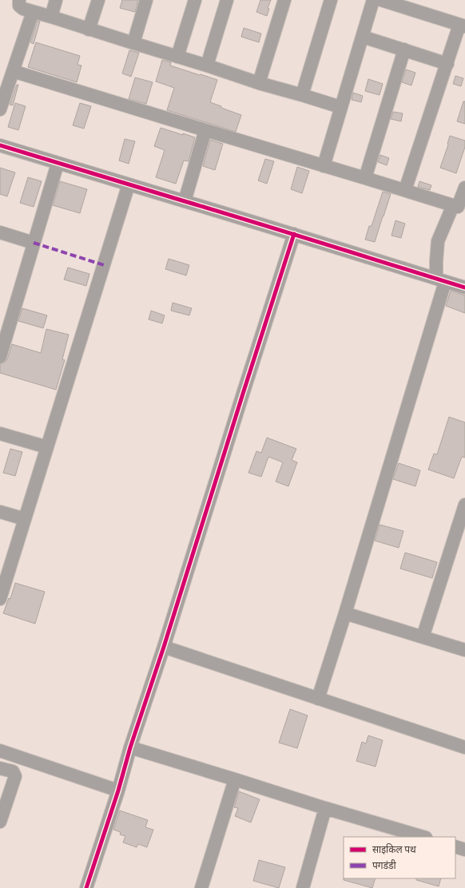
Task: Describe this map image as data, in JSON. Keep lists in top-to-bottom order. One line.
{"legend":["साइकिल पथ","पगडंडी"]}
